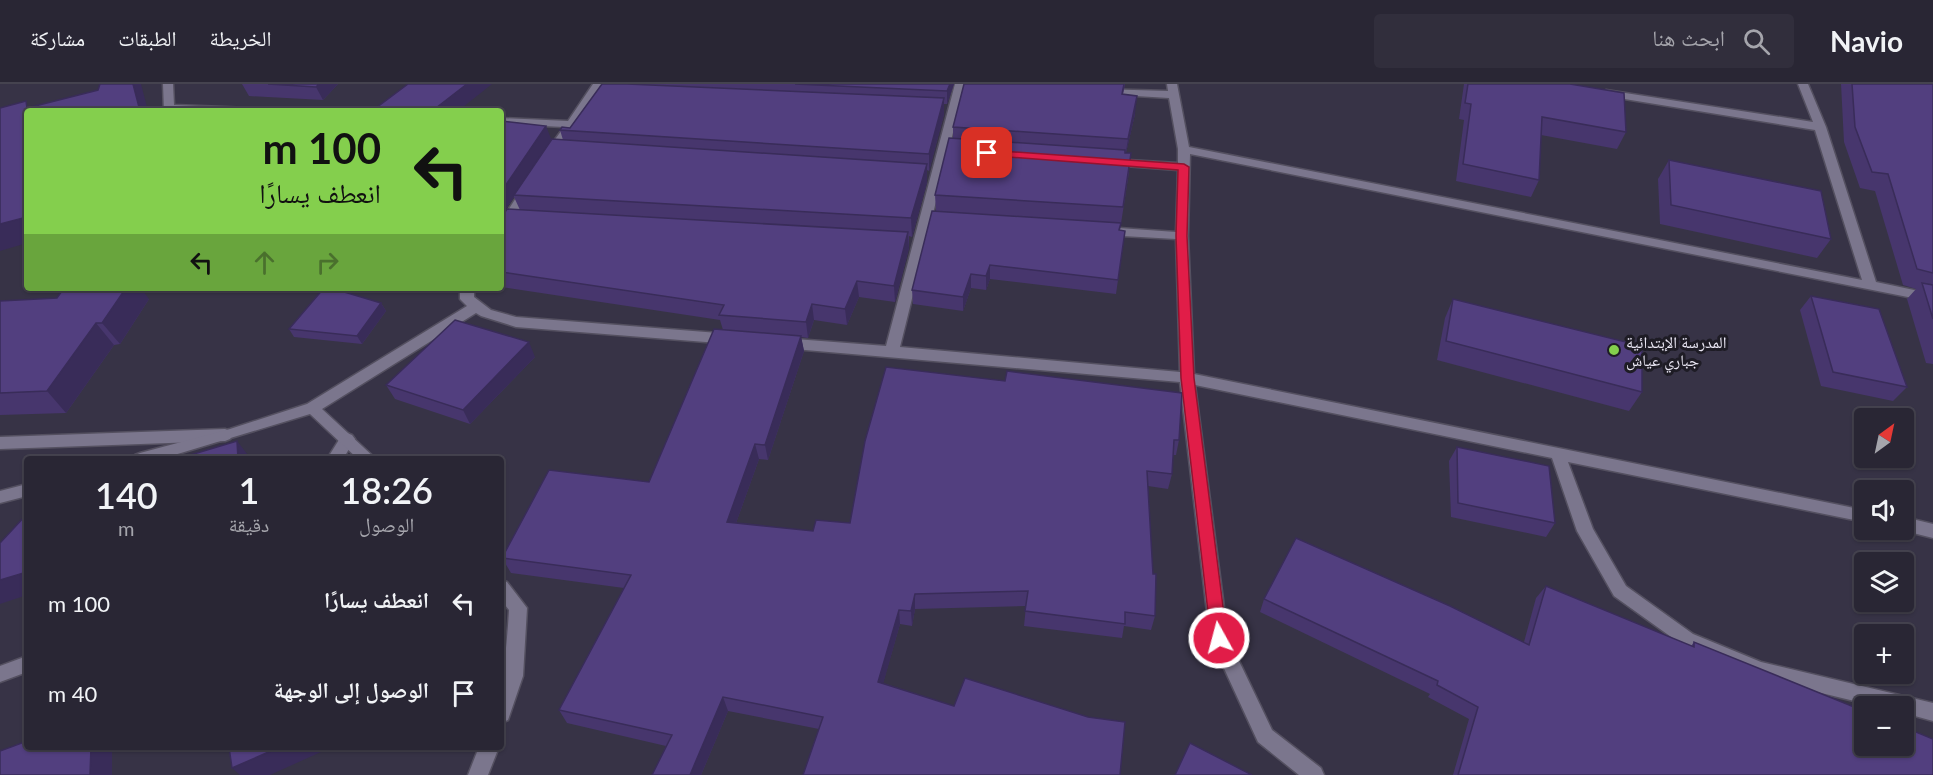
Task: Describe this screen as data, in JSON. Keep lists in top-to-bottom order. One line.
{"places":["المدرسة الإبتدائية جباري عياش"],"north":"top right","page":{"header":"Navio","search":"ابحث هنا","nav":["الخريطة","الطبقات","مشاركة"],"turn":["100 m","انعطف يسارًا"],"map_buttons":["+","−"],"eta":["18:26","الوصول","1","دقيقة","140","m"],"list":[{"name":"انعطف يسارًا","value":"100 m"},{"name":"الوصول إلى الوجهة","value":"40 m"}]}}
